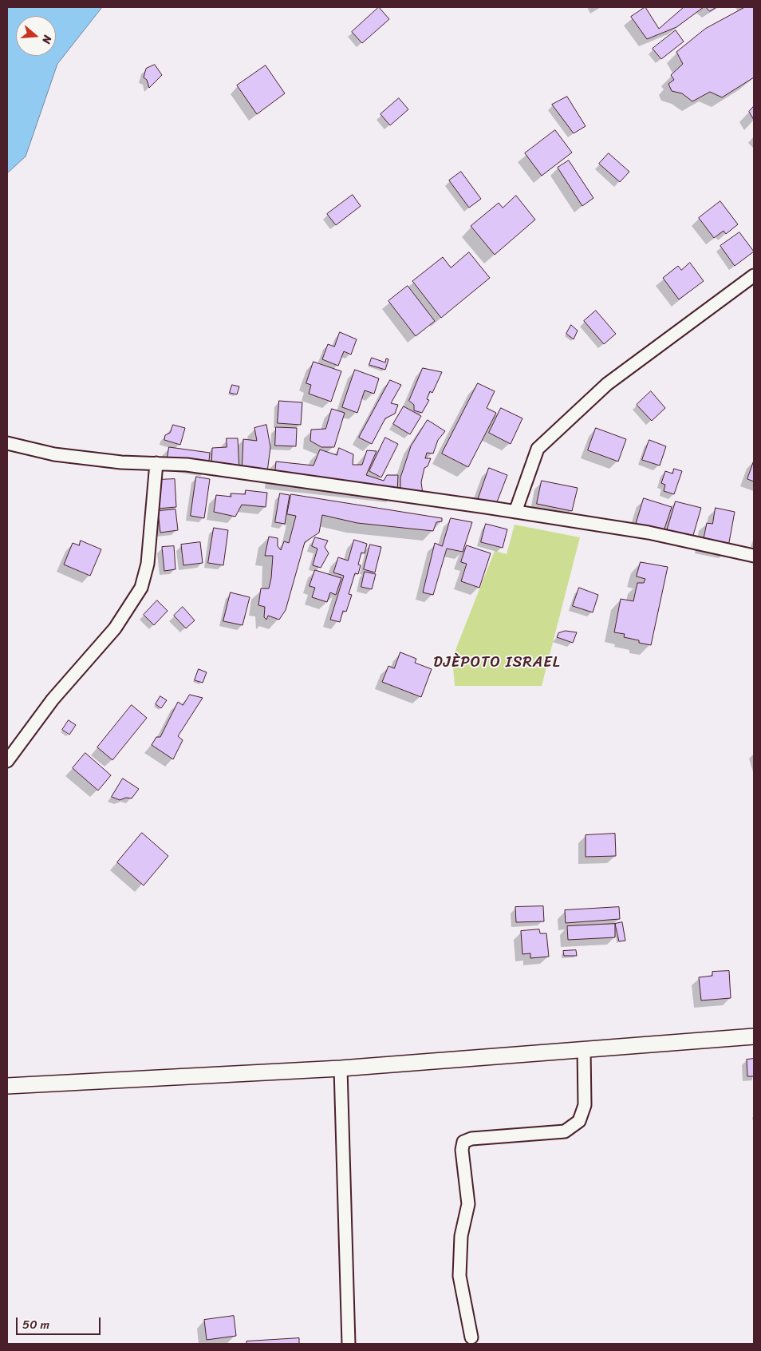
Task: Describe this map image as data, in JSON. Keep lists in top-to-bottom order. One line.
{"districts":["DJÈPOTO ISRAEL"],"scale_bar":"50 m","north":"right"}
